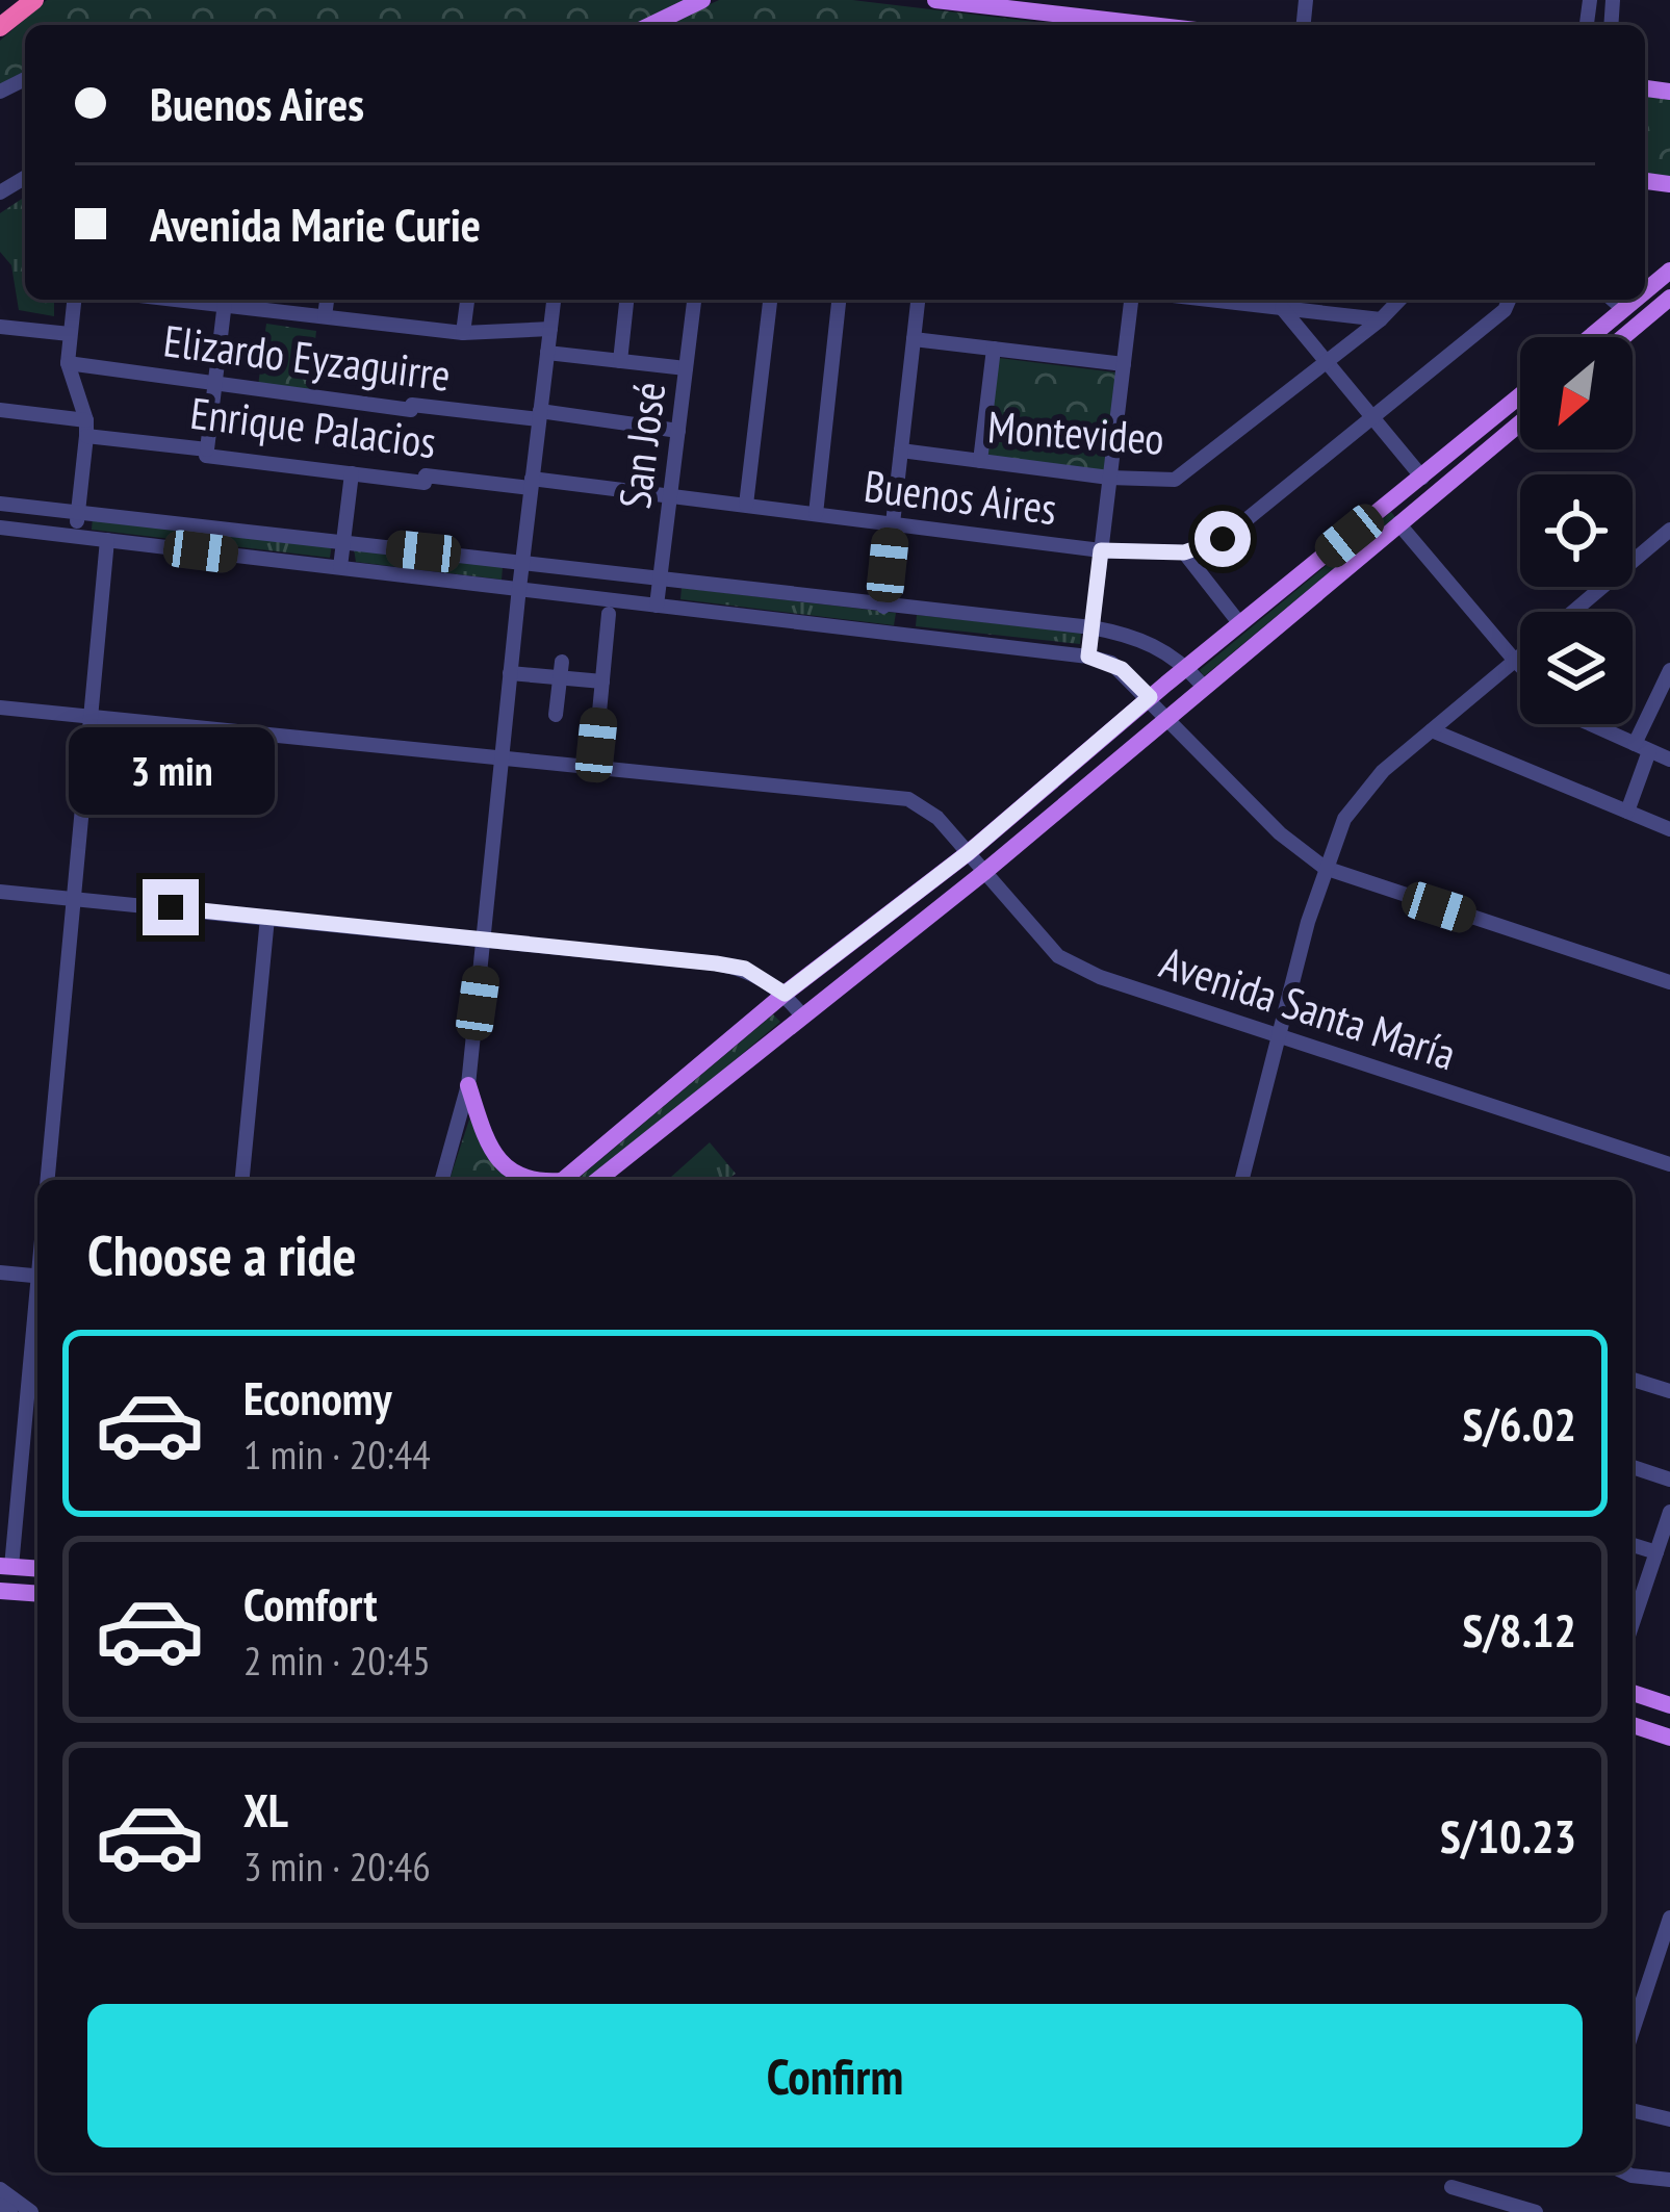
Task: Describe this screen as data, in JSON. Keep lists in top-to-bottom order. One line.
{"streets":{"street":["Elizardo Eyzaguirre","Enrique Palacios","Montevideo","San José","Buenos Aires","Avenida Santa María"]},"crossings":[["Elizardo Eyzaguirre","San José"],["Enrique Palacios","Buenos Aires"],["San José","Buenos Aires"]],"north":"bottom left","page":{"banner":["Buenos Aires","Avenida Marie Curie"],"bubble":"3 min","heading":"Choose a ride","list":[{"name":"Economy","note":"1 min · 20:44","value":"S/6.02"},{"name":"Comfort","note":"2 min · 20:45","value":"S/8.12"},{"name":"XL","note":"3 min · 20:46","value":"S/10.23"}],"buttons":"Confirm"}}
